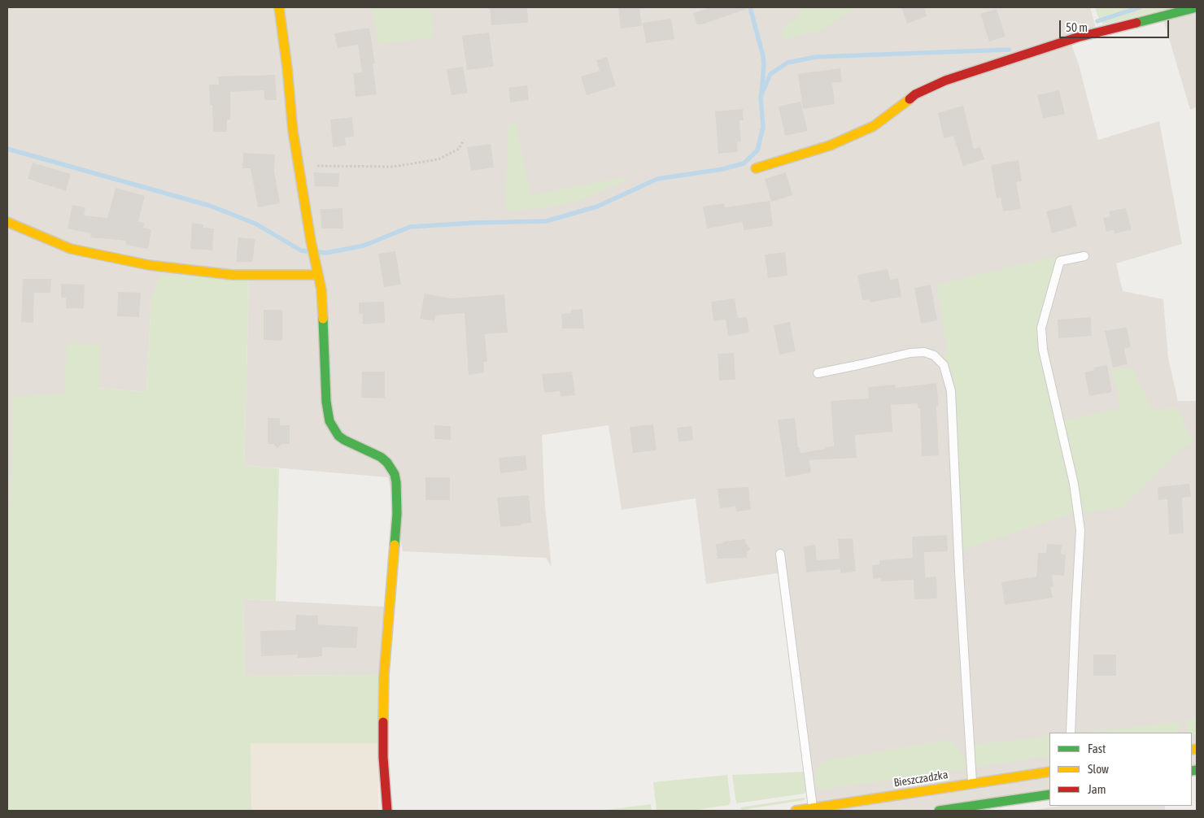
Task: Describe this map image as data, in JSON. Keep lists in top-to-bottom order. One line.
{"streets":{"street":["Bieszczadzka"]},"legend":["Fast","Slow","Jam"],"scale_bar":"50 m"}
